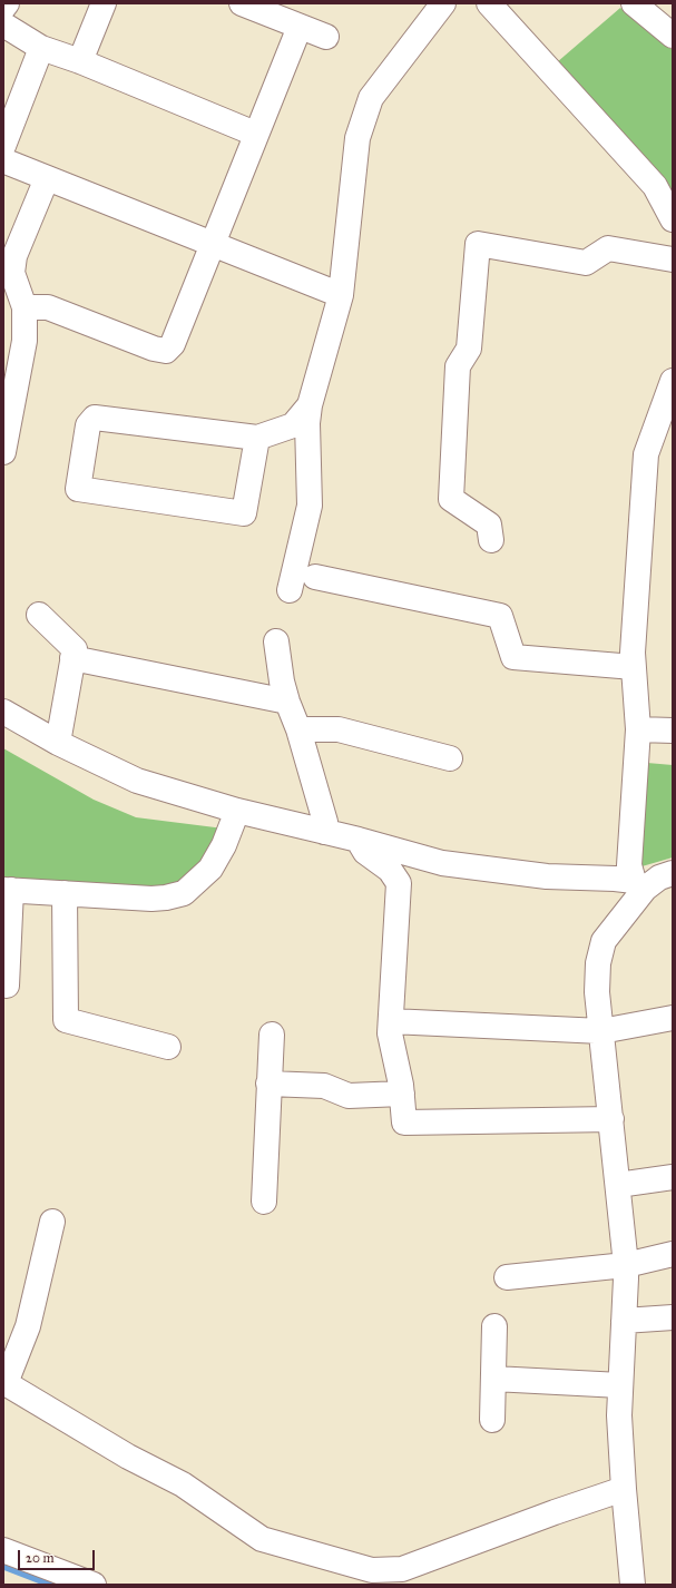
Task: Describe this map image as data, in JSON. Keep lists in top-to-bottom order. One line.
{"scale_bar":"20 m"}
